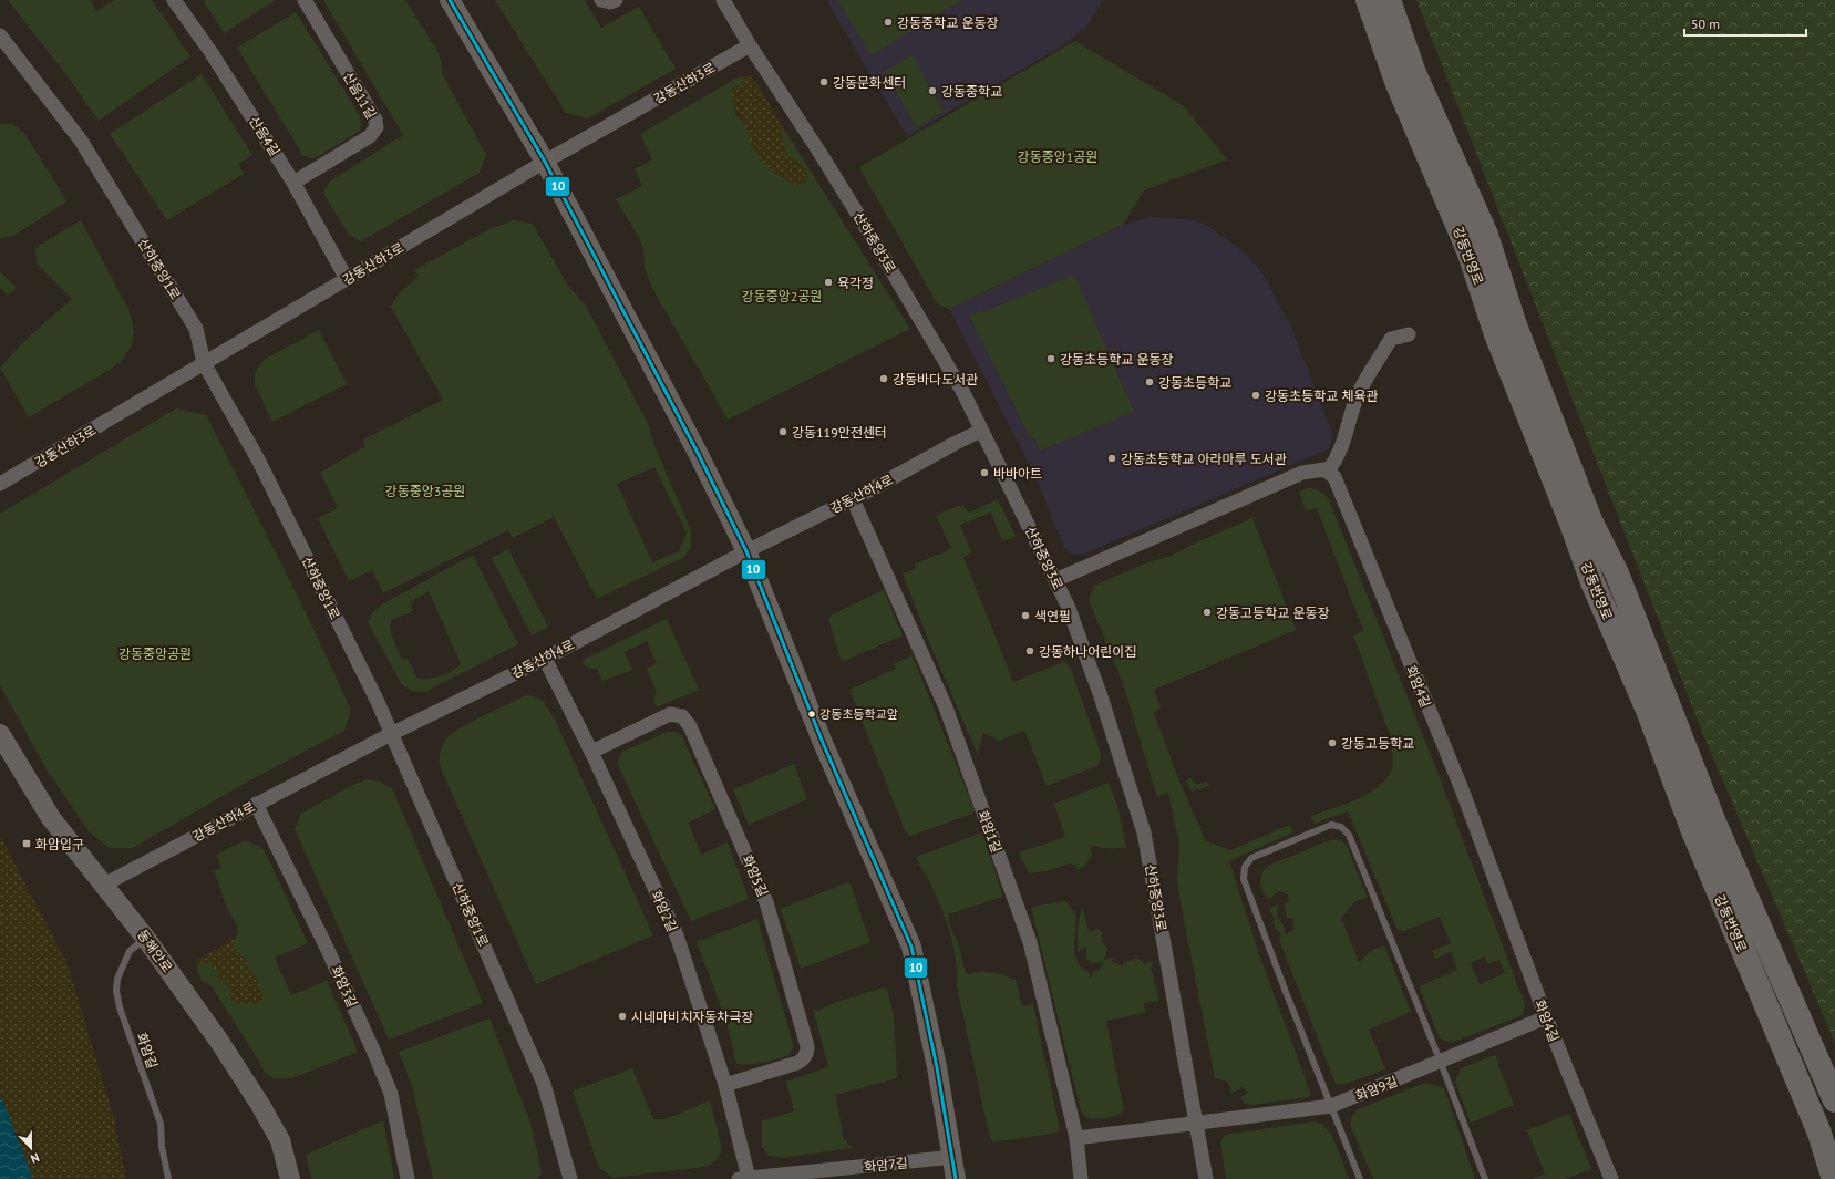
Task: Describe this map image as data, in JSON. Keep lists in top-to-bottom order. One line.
{"streets":{"highway":["강동번영로"],"main road":["동해안로"],"street":["강동산하3로","산음11길","산음4길","산하중앙3로","산하중앙1로","강동산하4로","화암4길","화암1길","화암5길","화암2길","화암3길","화암9길","화암7길"],"lane":["화암길"]},"crossings":[["강동산하3로","산음4길"],["강동산하3로","산하중앙3로"],["강동산하3로","산하중앙1로"],["산음11길","산음4길"],["산하중앙3로","강동산하4로"],["산하중앙3로","화암9길"],["산하중앙1로","강동산하4로"],["강동산하4로","화암1길"],["강동산하4로","화암2길"],["강동산하4로","동해안로"],["강동산하4로","화암3길"],["화암4길","화암9길"],["화암1길","화암9길"],["화암5길","화암2길"],["화암2길","화암7길"],["동해안로","화암길"]],"parks":["강동중앙1공원","강동중앙2공원","강동중앙3공원","강동중앙공원"],"places":{"other":["강동중학교 운동장","강동문화센터","강동중학교","육각정","강동초등학교 운동장","강동바다도서관","강동초등학교","강동초등학교 체육관","강동119안전센터","강동초등학교 아라마루 도서관","바바아트","강동고등학교 운동장","색연필","강동하나어린이집","강동초등학교앞","강동고등학교","시네마비치자동차극장"],"transit":["화암입구"]},"lines":["transit line 10"],"scale_bar":"50 m","north":"bottom"}
